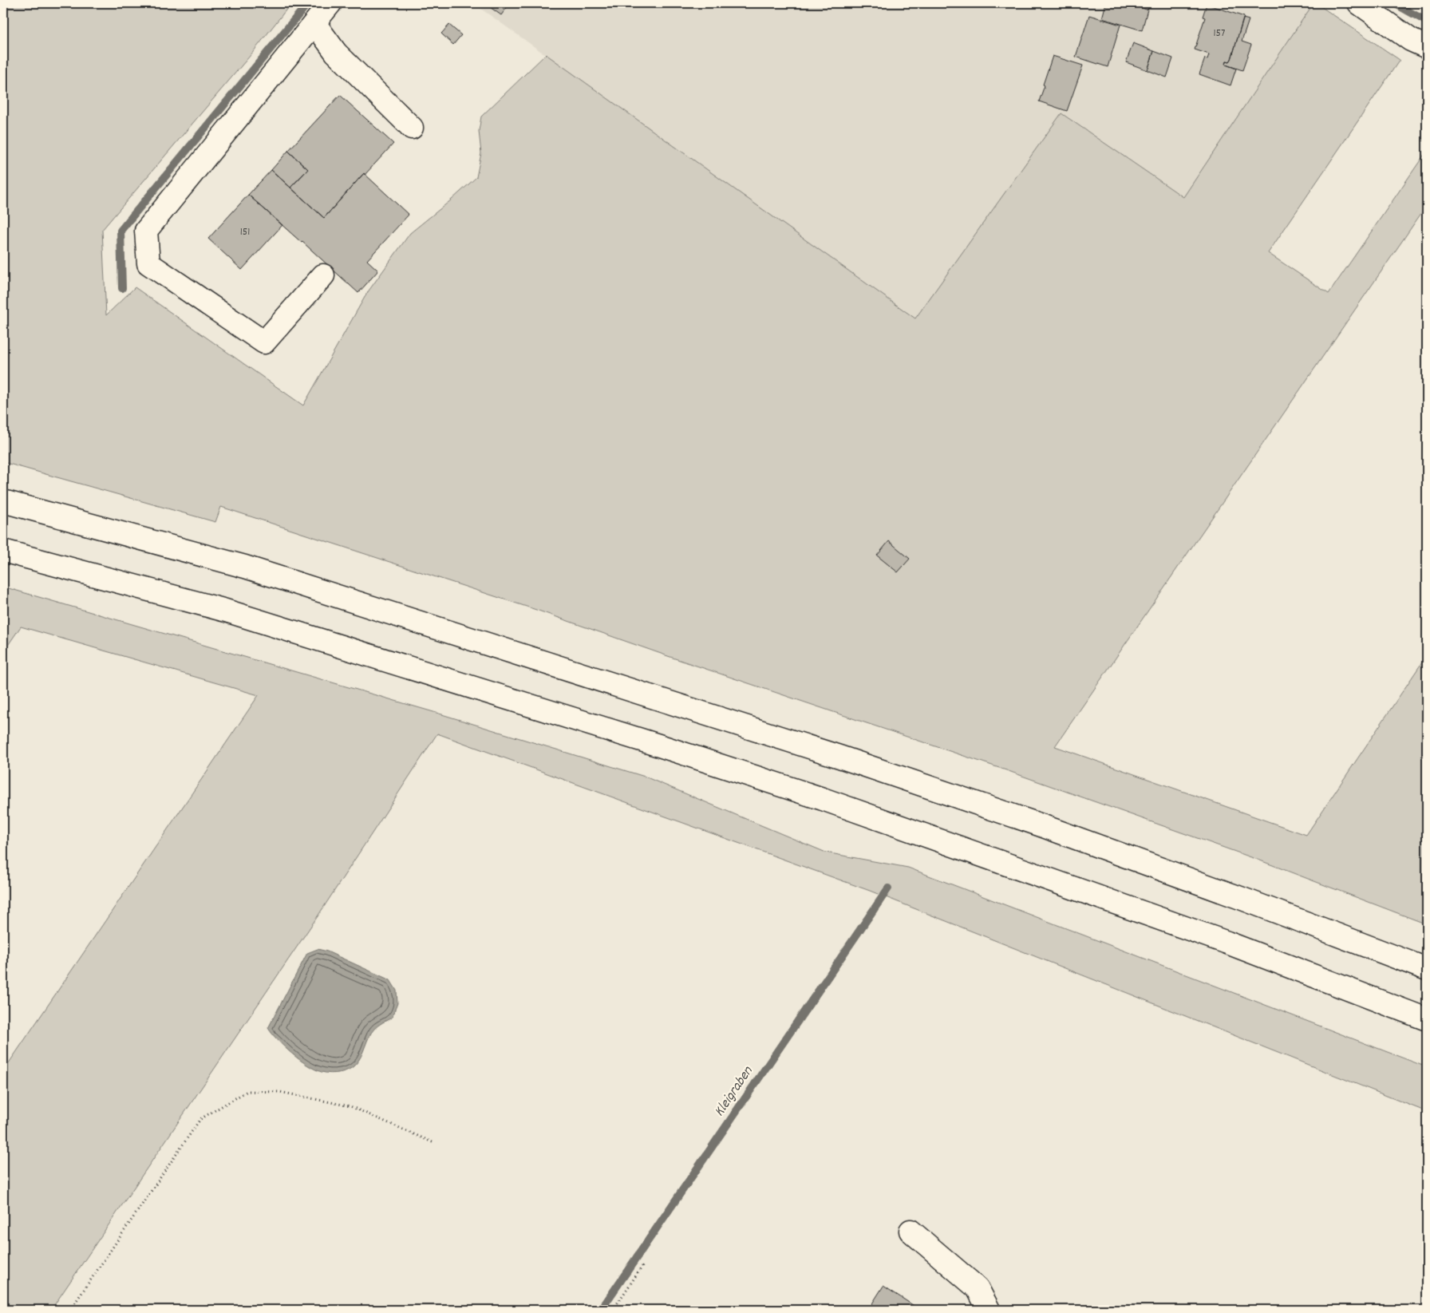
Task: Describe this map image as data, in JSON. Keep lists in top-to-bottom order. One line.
{"water":["Kleigraben"],"house_numbers":["157","151"]}
